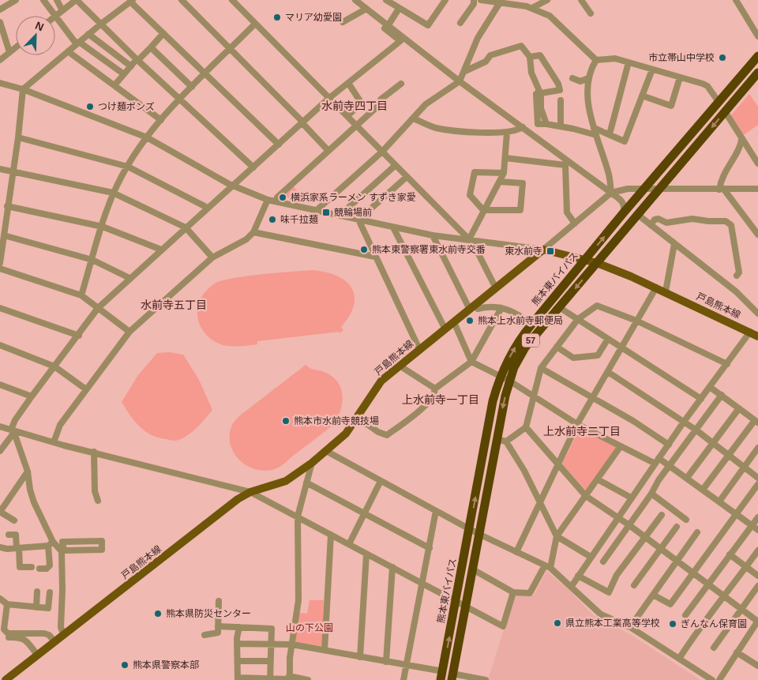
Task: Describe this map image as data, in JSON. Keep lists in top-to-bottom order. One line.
{"streets":{"highway":["熊本東バイパス","57"],"main road":["戸島熊本線"]},"crossings":[["熊本東バイパス","戸島熊本線"]],"districts":["水前寺四丁目","水前寺五丁目","上水前寺一丁目","上水前寺二丁目"],"parks":["山の下公園"],"places":{"other":["マリア幼愛園","市立帯山中学校","つけ麺ボンズ","横浜家系ラーメン すずき家愛","味千拉麺","熊本東警察署東水前寺交番","熊本上水前寺郵便局","熊本市水前寺競技場","熊本県防災センター","県立熊本工業高等学校","ぎんなん保育園","熊本県警察本部"],"transit":["競輪場前","東水前寺"]},"north":"top right"}
